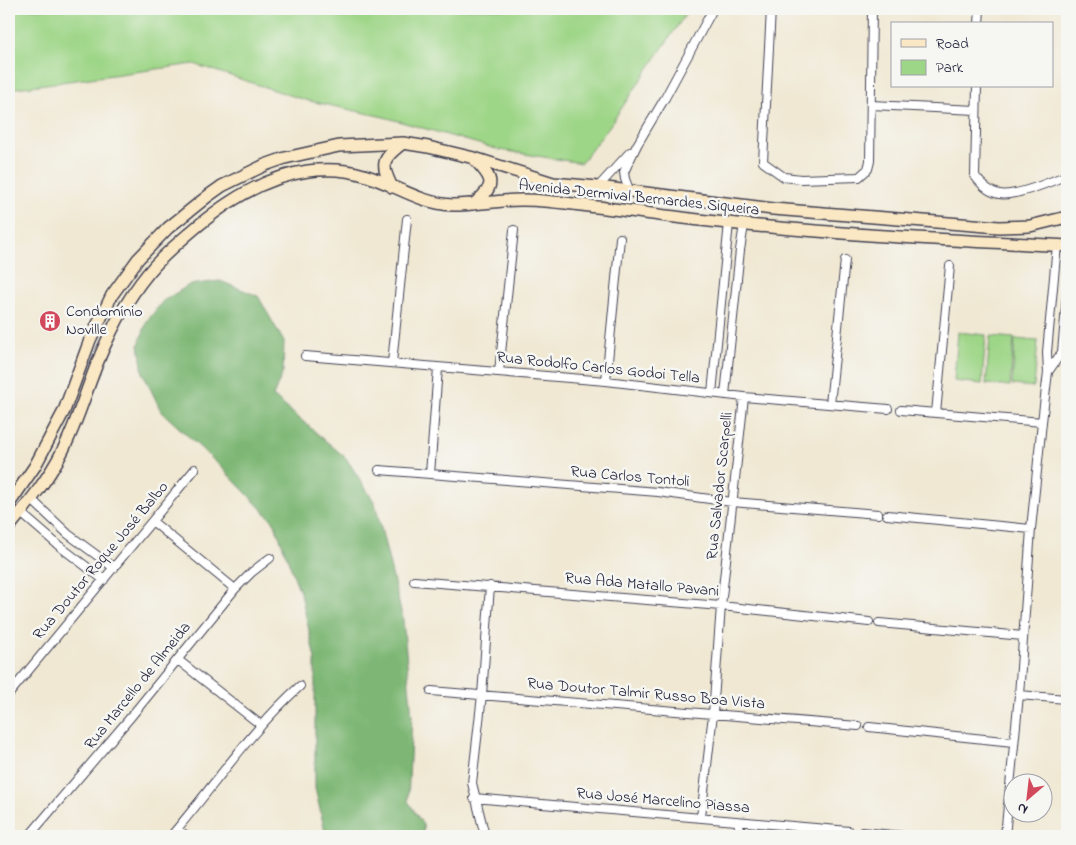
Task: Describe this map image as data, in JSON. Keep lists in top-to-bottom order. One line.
{"streets":{"main road":["Avenida Dermival Bernardes Siqueira"],"street":["Rua Rodolfo Carlos Godoi Tella","Rua Carlos Tontoli","Rua Salvador Scarpelli","Rua Doutor Roque José Balbo","Rua Ada Matallo Pavani","Rua Marcello de Almeida","Rua Doutor Talmir Russo Boa Vista","Rua José Marcelino Piassa"]},"crossings":[["Rua Rodolfo Carlos Godoi Tella","Rua Salvador Scarpelli"],["Rua Carlos Tontoli","Rua Salvador Scarpelli"],["Rua Salvador Scarpelli","Rua Ada Matallo Pavani"],["Rua Salvador Scarpelli","Rua Doutor Talmir Russo Boa Vista"],["Rua Salvador Scarpelli","Rua José Marcelino Piassa"]],"places":{"building":["Condomínio Noville"]},"legend":["Road","Park"],"north":"bottom left"}
